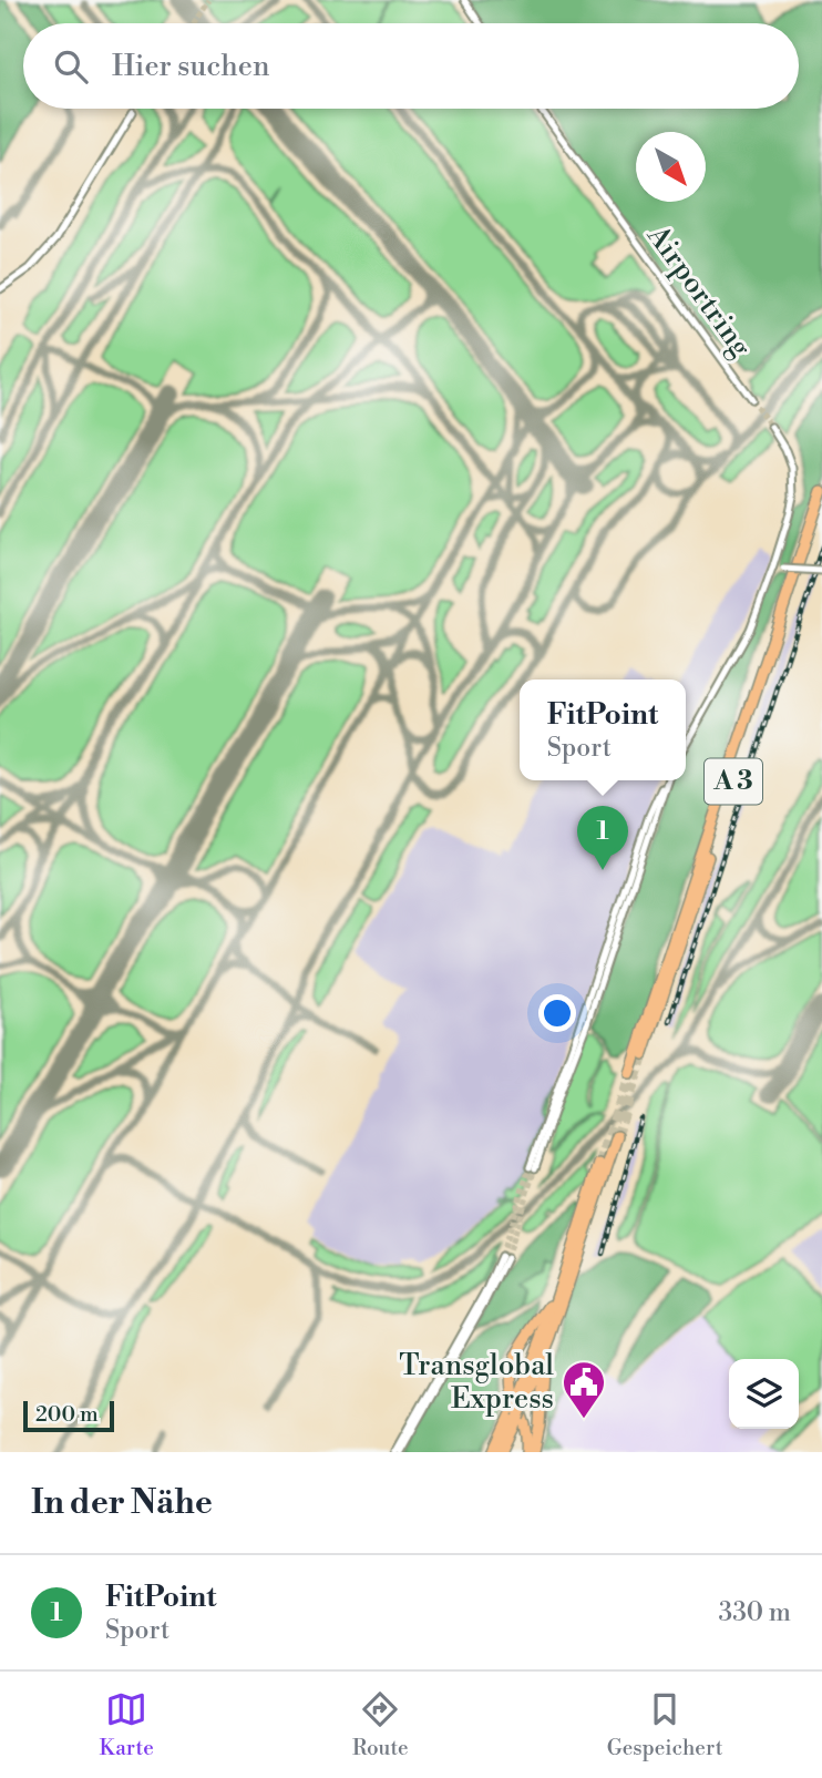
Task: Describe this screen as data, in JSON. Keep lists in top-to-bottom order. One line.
{"streets":{"highway":["A 3"],"street":["Airportring"]},"places":{"public building":["Transglobal Express"]},"scale_bar":"200 m","north":"bottom right","page":{"search":"Hier suchen","popup":["FitPoint","Sport"],"pins":"1","scale":"200 m","heading":"In der Nähe","list":[{"mark":"1","name":"FitPoint","note":"Sport","value":"330 m"}],"nav":["Karte","Route","Gespeichert"]}}
